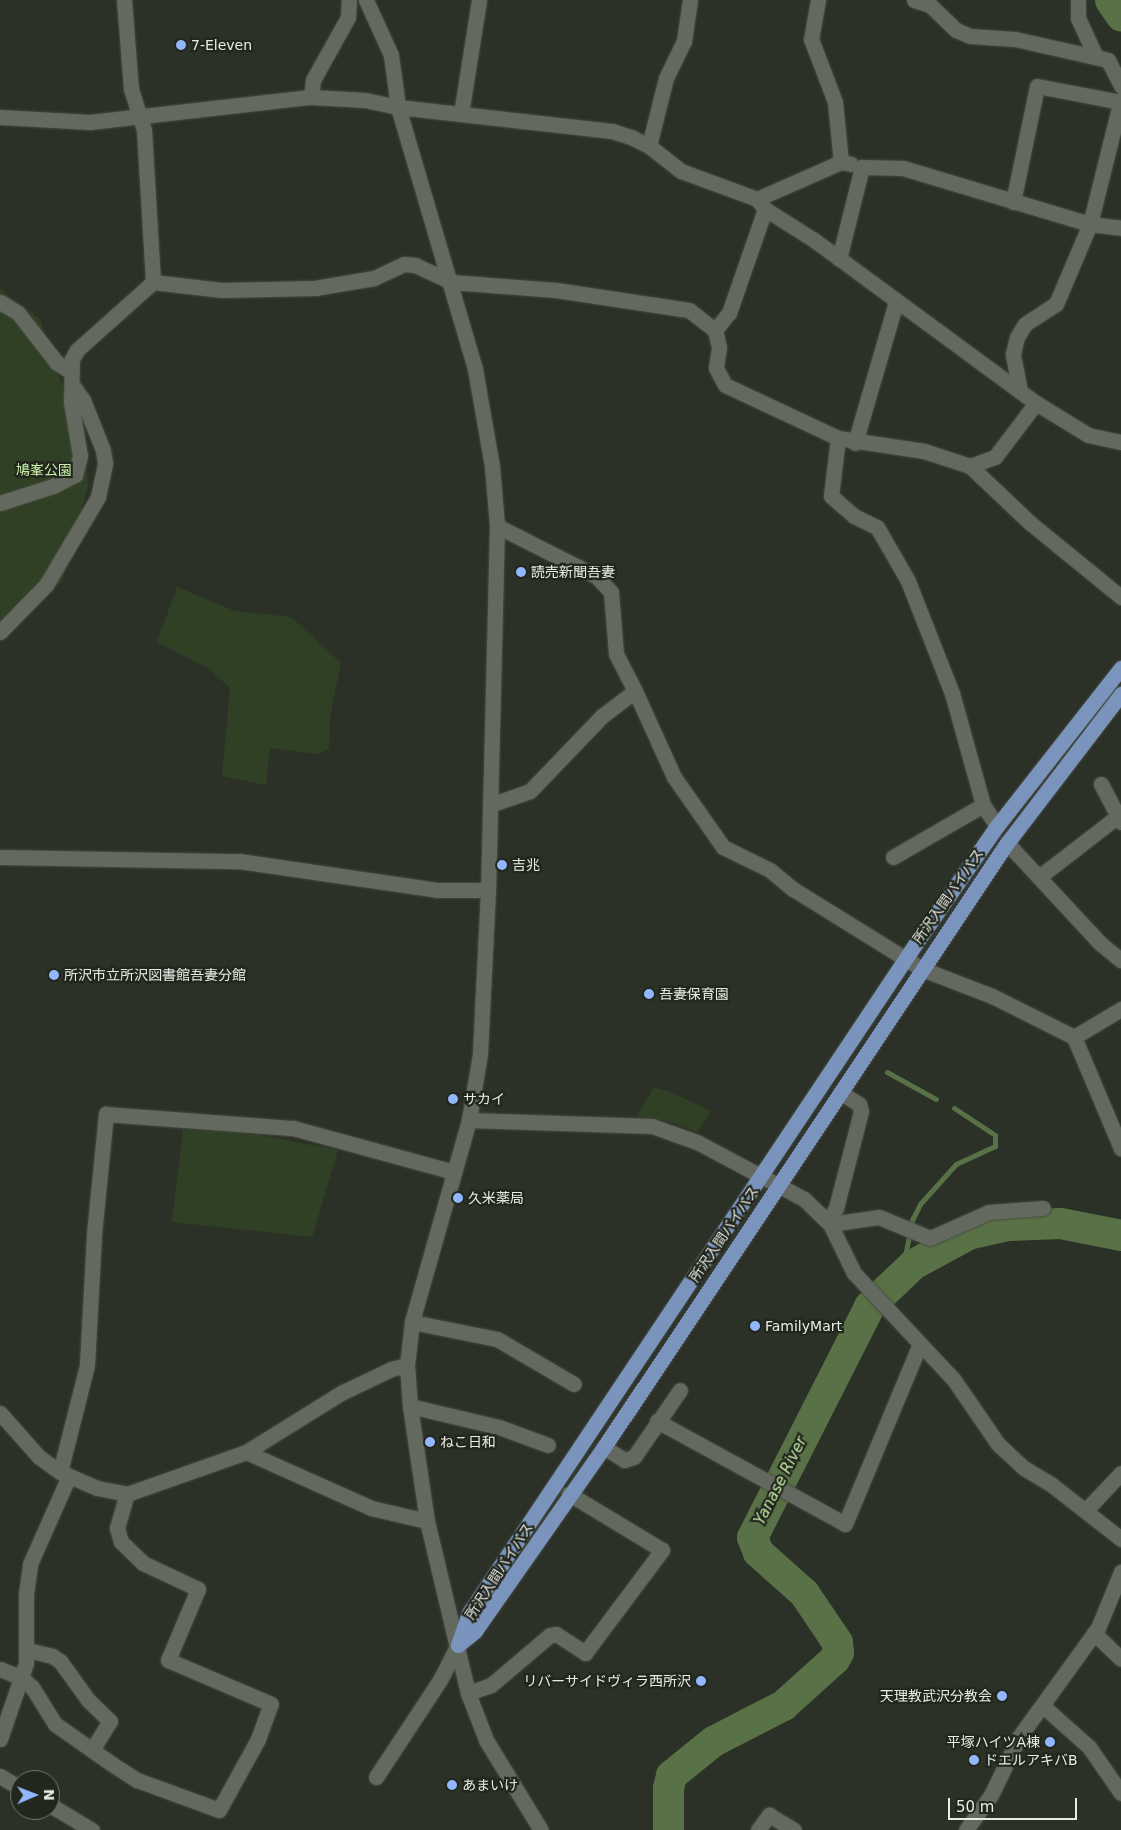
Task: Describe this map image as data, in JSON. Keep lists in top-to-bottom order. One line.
{"streets":{"main road":["所沢入間バイパス"]},"water":["Yanase River"],"parks":["鳩峯公園"],"places":["7-Eleven","読売新聞吾妻","吉兆","所沢市立所沢図書館吾妻分館","吾妻保育園","サカイ","久米薬局","FamilyMart","ねこ日和","リバーサイドヴィラ西所沢","天理教武沢分教会","平塚ハイツA棟","ドエルアキバB","あまいけ"],"scale_bar":"50 m","north":"right"}
